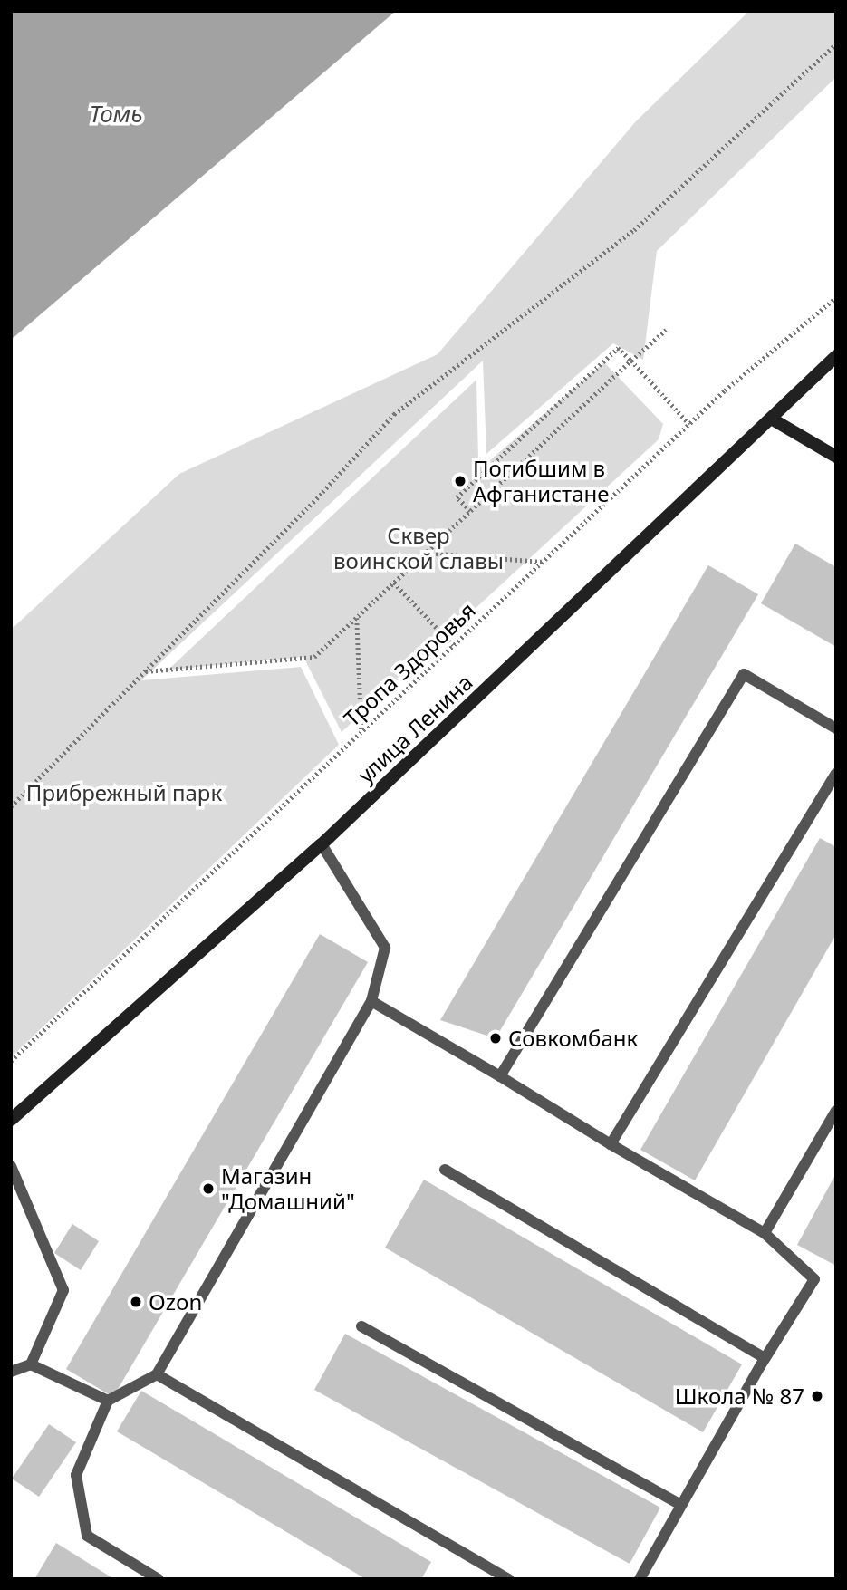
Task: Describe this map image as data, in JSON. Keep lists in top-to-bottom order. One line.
{"streets":{"street":["улица Ленина"],"path":["Тропа Здоровья"]},"water":["Томь"],"parks":["Сквер воинской славы","Прибрежный парк"],"places":["Погибшим в Афганистане","Совкомбанк","Магазин \"Домашний\"","Ozon","Школа № 87"]}
